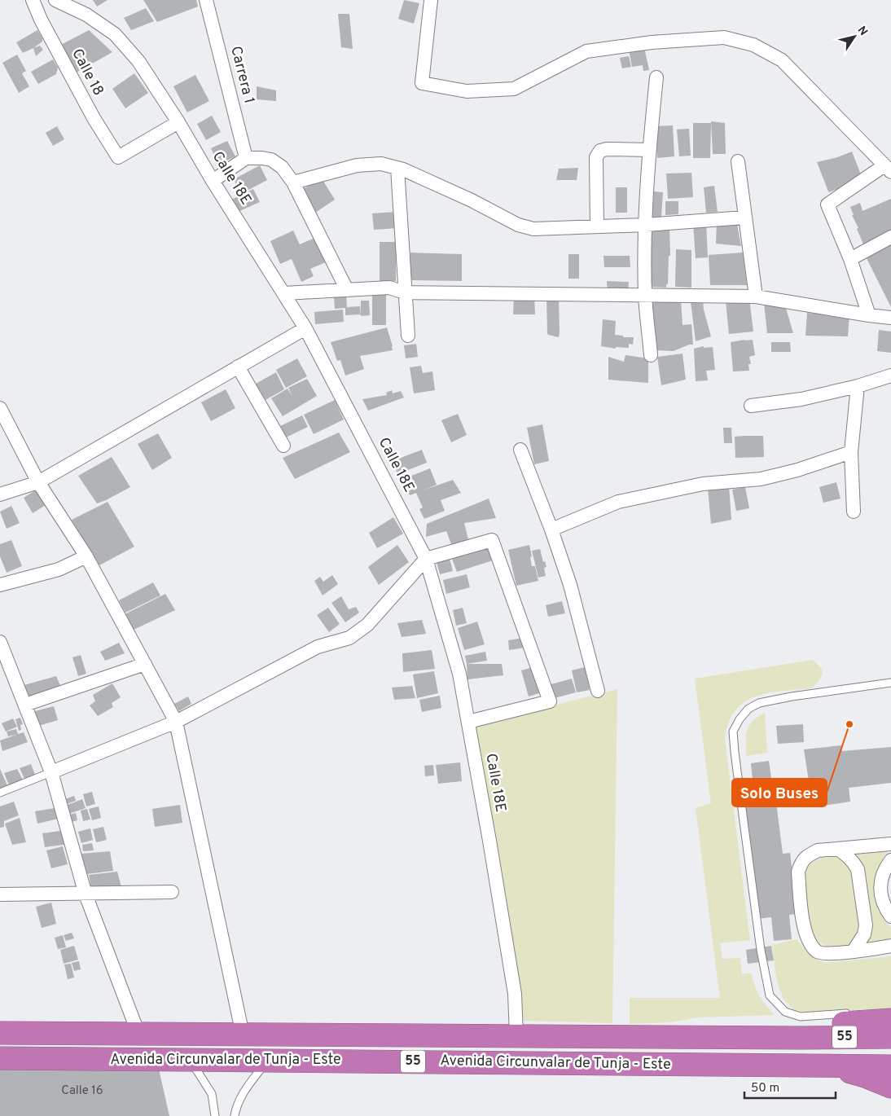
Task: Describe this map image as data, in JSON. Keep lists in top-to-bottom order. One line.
{"streets":{"highway":["55","Avenida Circunvalar de Tunja - Este"],"street":["Calle 18","Carrera 1","Calle 18E"]},"crossings":[["Calle 18","Calle 18E"],["Calle 18E","Avenida Circunvalar de Tunja - Este"]],"places":["Solo Buses"],"house_numbers":["Calle 16"],"scale_bar":"50 m","north":"top right"}
